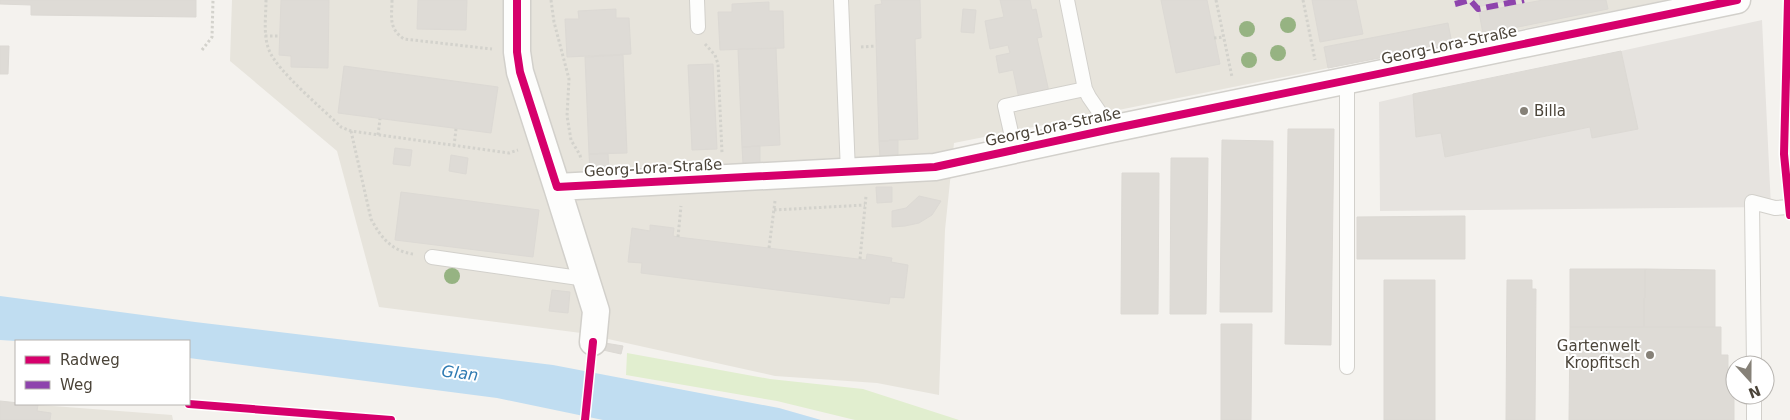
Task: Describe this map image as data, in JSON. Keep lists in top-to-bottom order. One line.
{"streets":{"street":["Georg-Lora-Straße"]},"water":["Glan"],"places":["Billa","Gartenwelt Kropfitsch"],"legend":["Radweg","Weg"],"north":"bottom"}
